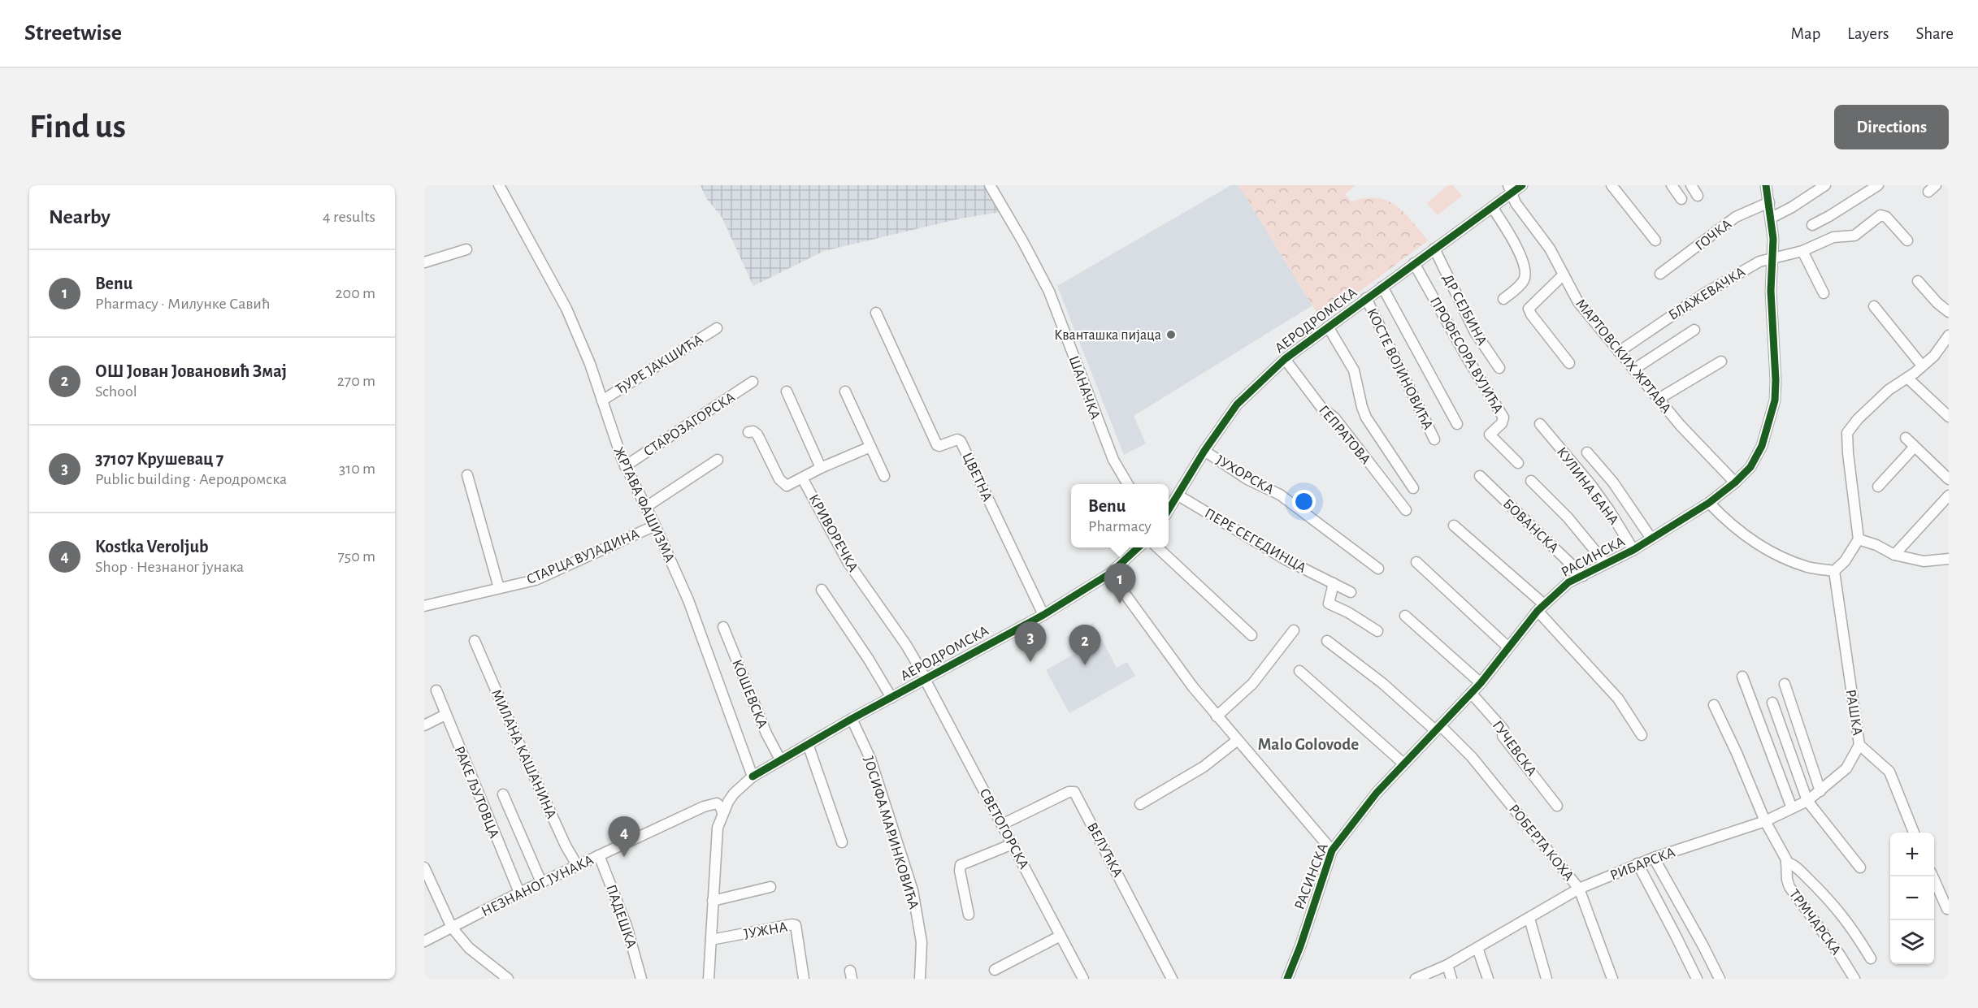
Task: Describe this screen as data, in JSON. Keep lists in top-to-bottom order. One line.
{"streets":{"street":["ГОЧКА","БЛАЖЕВАЧКА","ДР СЕЈБИНА","АЕРОДРОМСКА","ПРОФЕСОРА ВУЈИЋА","МАРТОВСКИХ ЖРТАВА","ЂУРЕ ЈАКШИЋА","КОСТЕ ВОЈИНОВИЋА","ШАНАЧКА","СТАРОЗАГОРСКА","ГЕПРАТОВА","ЈУХОРСКА","ЦВЕТНА","КУЛИНА БАНА","ЖРТАВА ФАШИЗМА","БОВАНСКА","КРИВОРЕЧКА","ПЕРЕ СЕГЕДИНЦА","СТАРЦА ВУЈАДИНА","РАСИНСКА","КОШЕВСКА","РАШКА","ГУЧЕВСКА","МИЛАНА КАШАНИНА","РАКЕ ЉУТОВЦА","СВЕТОГОРСКА","ЈОСИФА МАРИНКОВИЋА","РОБЕРТА КОХА","ВЕЛУЋКА","РИБАРСКА","НЕЗНАНОГ ЈУНАКА","ПАДЕШКА","ТРМЧАРСКА","ЈУЖНА"]},"crossings":[["ГОЧКА","РАСИНСКА"],["БЛАЖЕВАЧКА","МАРТОВСКИХ ЖРТАВА"],["БЛАЖЕВАЧКА","РАСИНСКА"],["ДР СЕЈБИНА","АЕРОДРОМСКА"],["АЕРОДРОМСКА","ПРОФЕСОРА ВУЈИЋА"],["АЕРОДРОМСКА","МАРТОВСКИХ ЖРТАВА"],["АЕРОДРОМСКА","КОСТЕ ВОЈИНОВИЋА"],["АЕРОДРОМСКА","ГЕПРАТОВА"],["АЕРОДРОМСКА","ЈУХОРСКА"],["АЕРОДРОМСКА","ЦВЕТНА"],["АЕРОДРОМСКА","ЖРТАВА ФАШИЗМА"],["АЕРОДРОМСКА","КРИВОРЕЧКА"],["АЕРОДРОМСКА","ПЕРЕ СЕГЕДИНЦА"],["АЕРОДРОМСКА","КОШЕВСКА"],["АЕРОДРОМСКА","СВЕТОГОРСКА"],["АЕРОДРОМСКА","ЈОСИФА МАРИНКОВИЋА"],["АЕРОДРОМСКА","НЕЗНАНОГ ЈУНАКА"],["АЕРОДРОМСКА","ЈУЖНА"],["МАРТОВСКИХ ЖРТАВА","РАСИНСКА"],["ЂУРЕ ЈАКШИЋА","ЖРТАВА ФАШИЗМА"],["СТАРОЗАГОРСКА","ЖРТАВА ФАШИЗМА"],["КУЛИНА БАНА","РАСИНСКА"],["ЖРТАВА ФАШИЗМА","СТАРЦА ВУЈАДИНА"],["БОВАНСКА","РАСИНСКА"],["КРИВОРЕЧКА","СВЕТОГОРСКА"],["РАСИНСКА","ГУЧЕВСКА"],["РАСИНСКА","РОБЕРТА КОХА"],["РАШКА","РИБАРСКА"],["МИЛАНА КАШАНИНА","НЕЗНАНОГ ЈУНАКА"],["РАКЕ ЉУТОВЦА","НЕЗНАНОГ ЈУНАКА"],["СВЕТОГОРСКА","ВЕЛУЋКА"],["РОБЕРТА КОХА","РИБАРСКА"],["РИБАРСКА","ТРМЧАРСКА"],["НЕЗНАНОГ ЈУНАКА","ПАДЕШКА"]],"districts":["Malo Golovode"],"places":["Кванташка пијаца"],"page":{"header":"Streetwise","nav":["Map","Layers","Share"],"buttons":"Directions","title":"Find us","heading":["Nearby","4 results"],"list":[{"mark":"1","name":"Benu","note":"Pharmacy · Милунке Савић","value":"200 m"},{"mark":"2","name":"ОШ Јован Јовановић Змај","note":"School","value":"270 m"},{"mark":"3","name":"37107 Крушевац 7","note":"Public building · Аеродромска","value":"310 m"},{"mark":"4","name":"Kostka Veroljub","note":"Shop · Незнаног јунака","value":"750 m"}],"popup":["Benu","Pharmacy"],"pins":["1","3","2","4"],"map_buttons":["+","−"]}}
